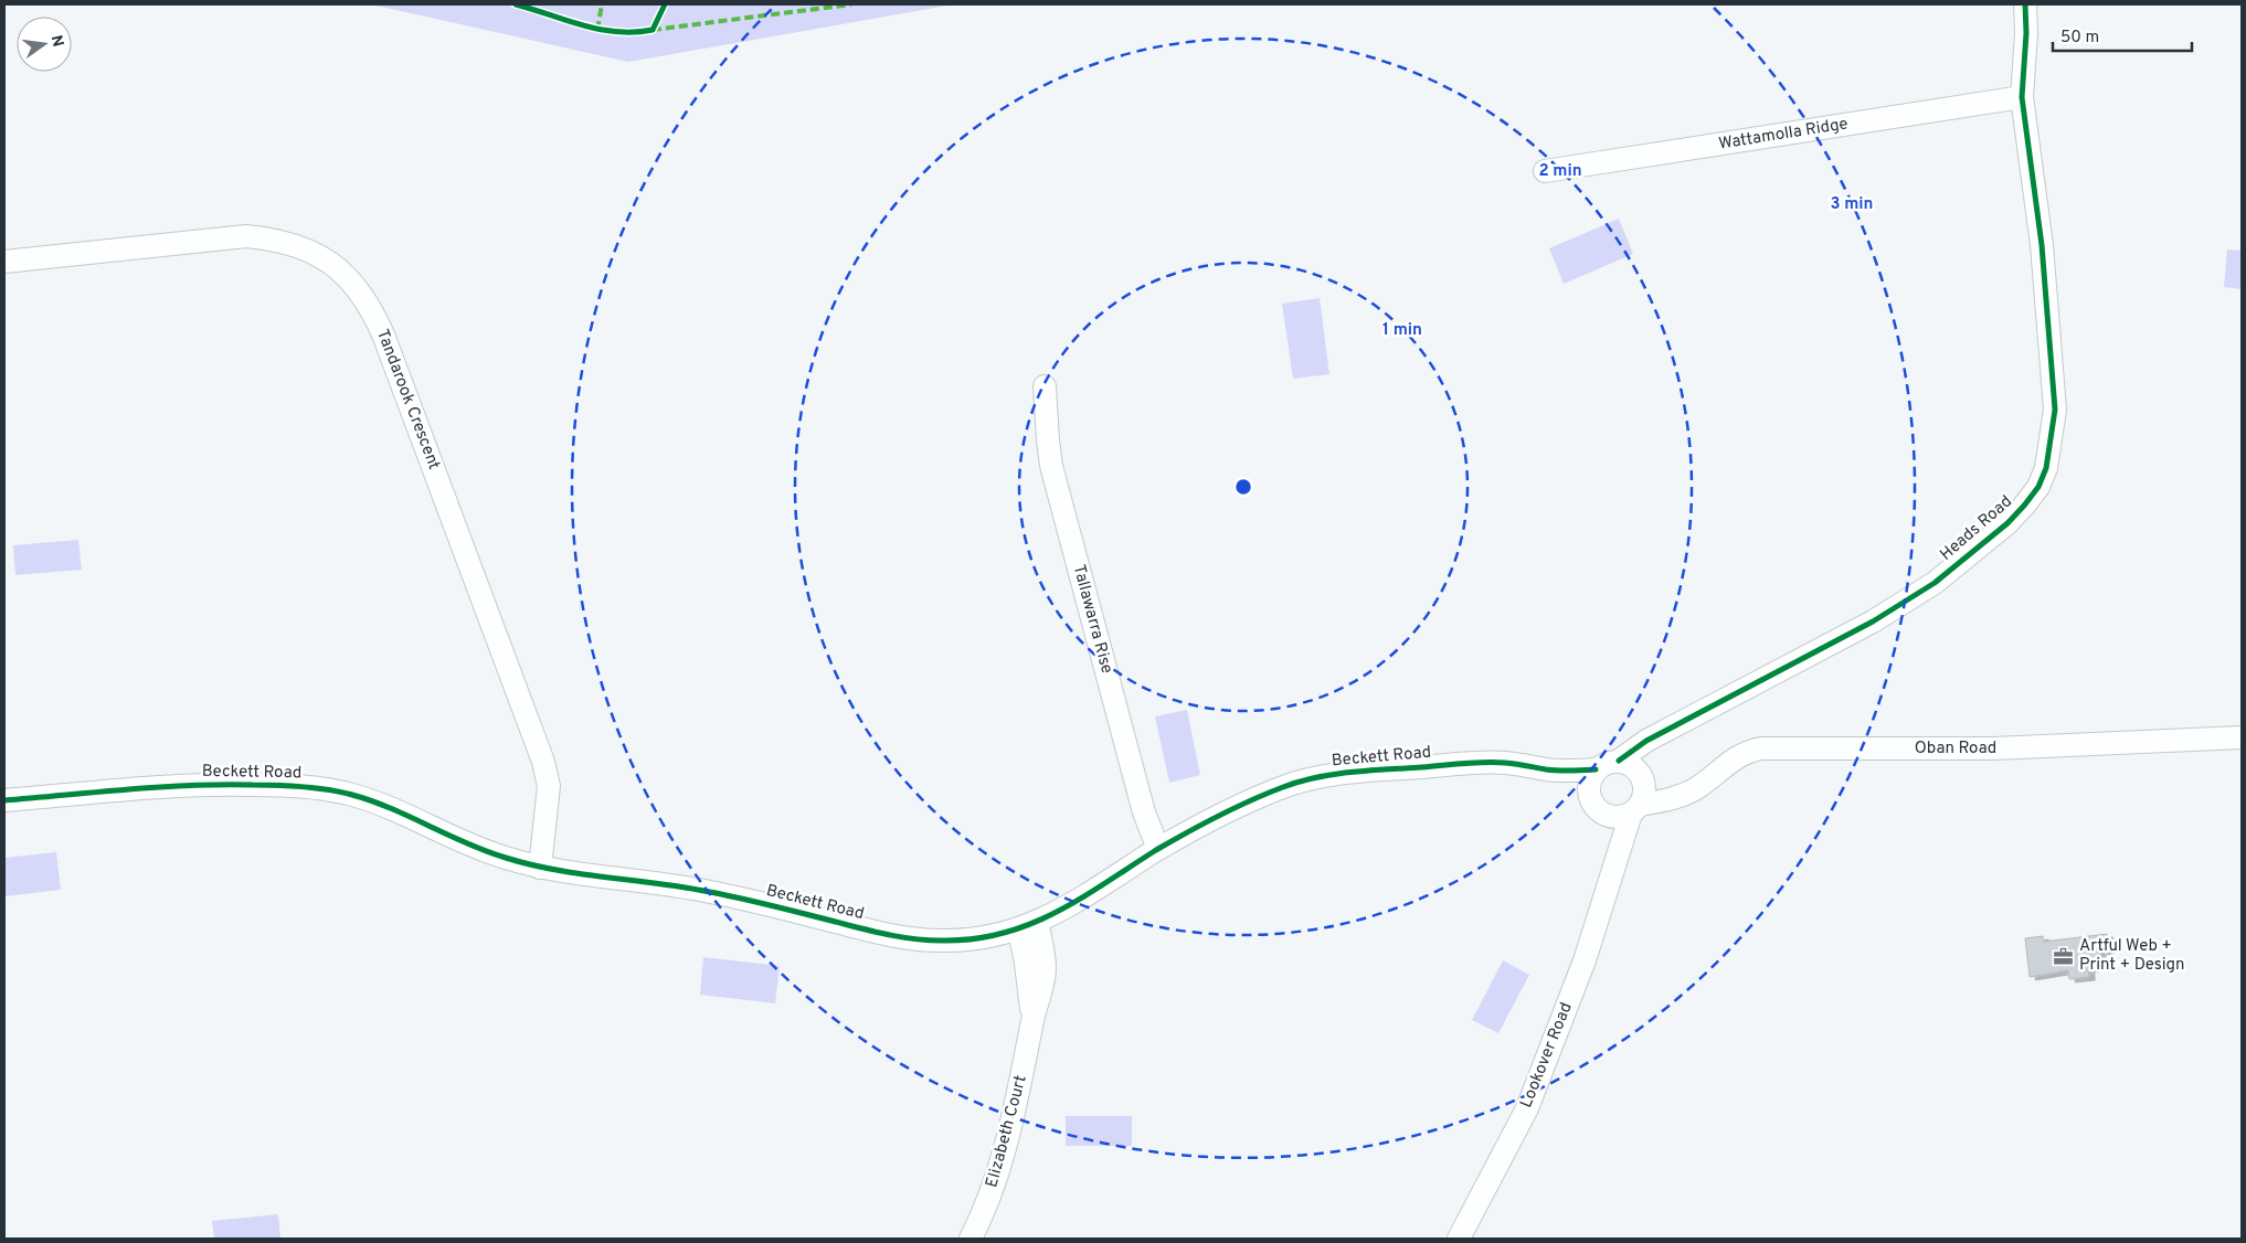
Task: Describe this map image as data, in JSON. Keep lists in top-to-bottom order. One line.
{"streets":{"street":["Wattamolla Ridge","Tandarook Crescent","Heads Road","Tallawarra Rise","Oban Road","Beckett Road","Lookover Road","Elizabeth Court"]},"crossings":[["Wattamolla Ridge","Heads Road"],["Tandarook Crescent","Beckett Road"],["Heads Road","Oban Road"],["Heads Road","Beckett Road"],["Heads Road","Lookover Road"],["Tallawarra Rise","Beckett Road"],["Oban Road","Beckett Road"],["Oban Road","Lookover Road"],["Beckett Road","Lookover Road"],["Beckett Road","Elizabeth Court"]],"places":{"office":["Artful Web + Print + Design"]},"scale_bar":"50 m","north":"right","rings":["2 min","3 min","1 min"]}
